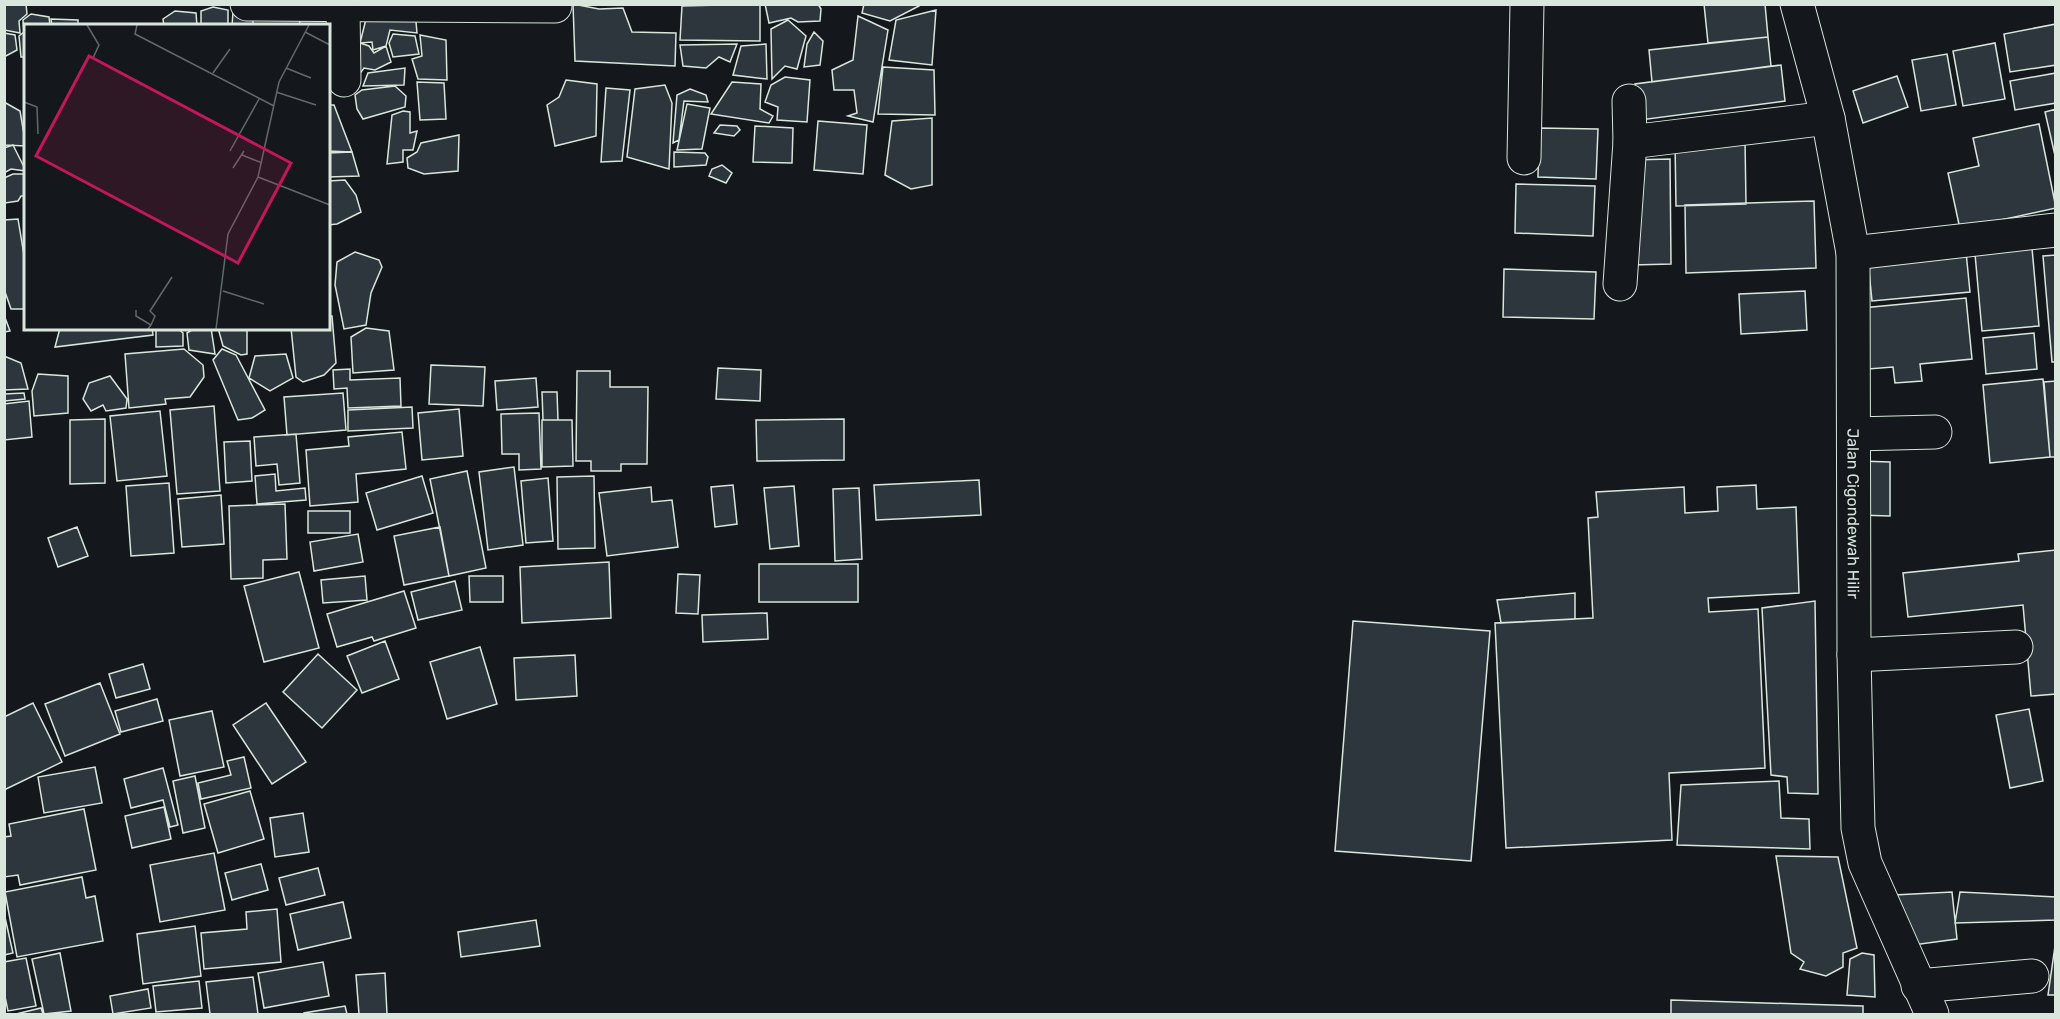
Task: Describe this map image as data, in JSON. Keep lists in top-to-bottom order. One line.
{"streets":{"street":["Jalan Cigondewah Hilir"]}}
